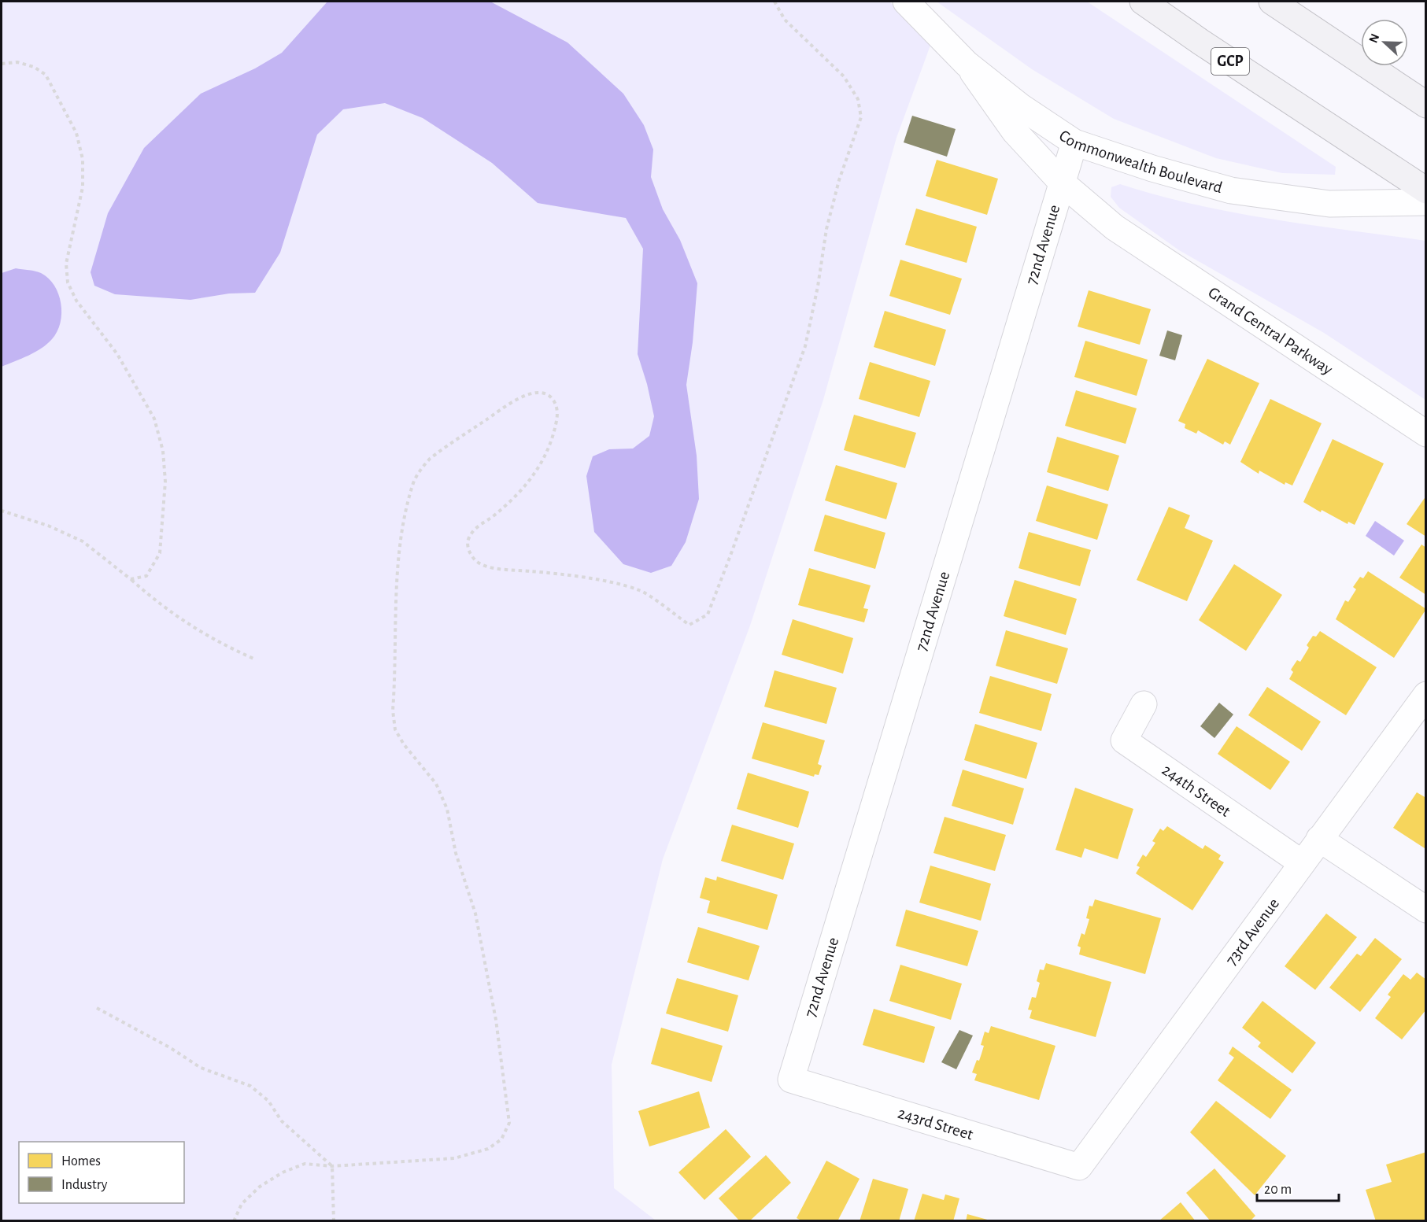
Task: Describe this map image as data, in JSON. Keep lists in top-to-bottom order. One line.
{"streets":{"highway":["GCP"],"street":["Commonwealth Boulevard","72nd Avenue","Grand Central Parkway","244th Street","73rd Avenue","243rd Street"]},"crossings":[["Commonwealth Boulevard","72nd Avenue"],["Commonwealth Boulevard","Grand Central Parkway"],["72nd Avenue","Grand Central Parkway"],["72nd Avenue","243rd Street"],["244th Street","73rd Avenue"],["73rd Avenue","243rd Street"]],"legend":["Homes","Industry"],"scale_bar":"20 m","north":"left"}
